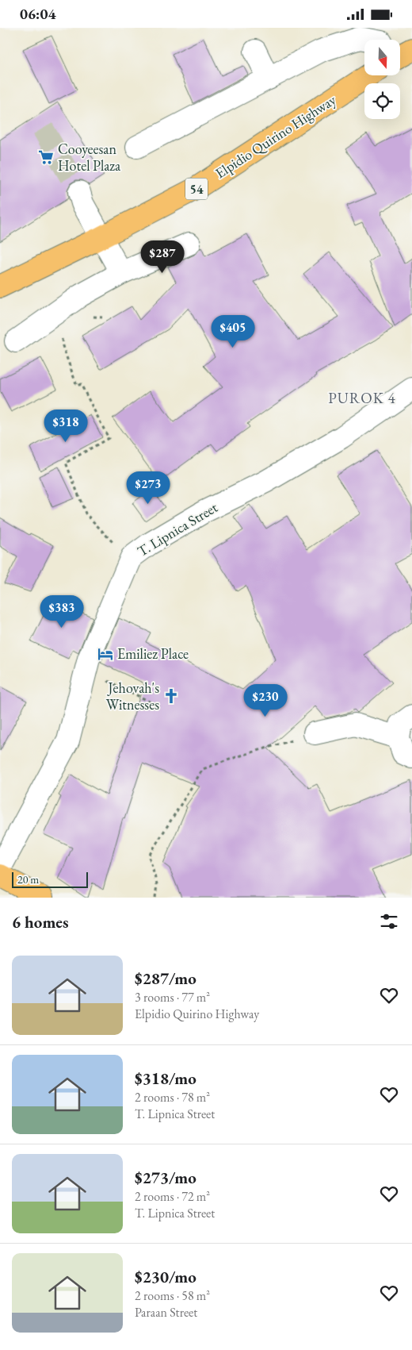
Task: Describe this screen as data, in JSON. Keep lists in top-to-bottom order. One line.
{"streets":{"main road":["Elpidio Quirino Highway","54"],"street":["T. Lipnica Street"]},"districts":["PUROK 4"],"places":{"supermarket":["Cooyeesan Hotel Plaza"],"hotel":["Emiliez Place"],"church":["Jehovah's Witnesses"]},"scale_bar":"20 m","north":"bottom","page":{"status":"06:04","price":["$287","$405","$318","$273","$383","$230"],"scale":"20 m","heading":"6 homes","list":[{"name":"$287/mo","note":"3 rooms · 77 m² · Elpidio Quirino Highway"},{"name":"$318/mo","note":"2 rooms · 78 m² · T. Lipnica Street"},{"name":"$273/mo","note":"2 rooms · 72 m² · T. Lipnica Street"},{"name":"$230/mo","note":"2 rooms · 58 m² · Paraan Street"}]}}
